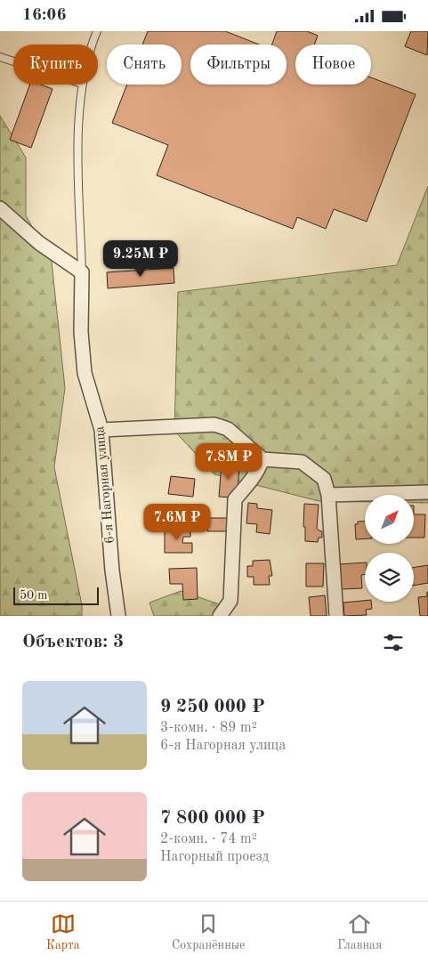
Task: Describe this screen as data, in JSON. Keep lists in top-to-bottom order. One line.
{"streets":{"street":["6-я Нагорная улица"]},"scale_bar":"50 m","north":"top right","page":{"status":"16:06","chip":["Купить","Снять","Фильтры","Новое"],"price":["9.25M ₽","7.8M ₽","7.6M ₽"],"scale":"50 m","heading":"Объектов: 3","list":[{"name":"9 250 000 ₽","note":"3-комн. · 89 m² · 6-я Нагорная улица"},{"name":"7 800 000 ₽","note":"2-комн. · 74 m² · Нагорный проезд"}],"tabs":["Карта","Сохранённые","Главная"]}}
